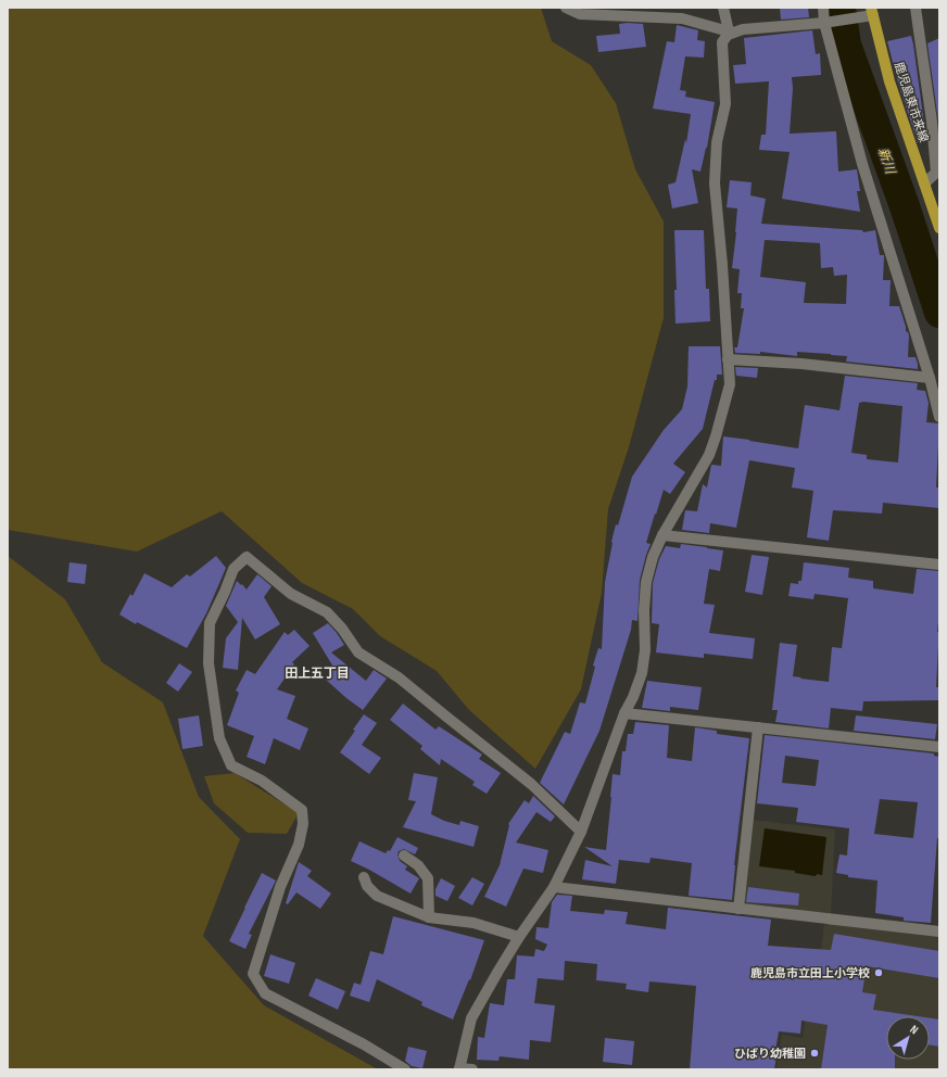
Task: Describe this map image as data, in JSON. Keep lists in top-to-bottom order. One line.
{"streets":{"main road":["鹿児島東市来線"]},"districts":["田上五丁目"],"water":["新川"],"places":["鹿児島市立田上小学校","ひばり幼稚園"],"north":"top right"}
